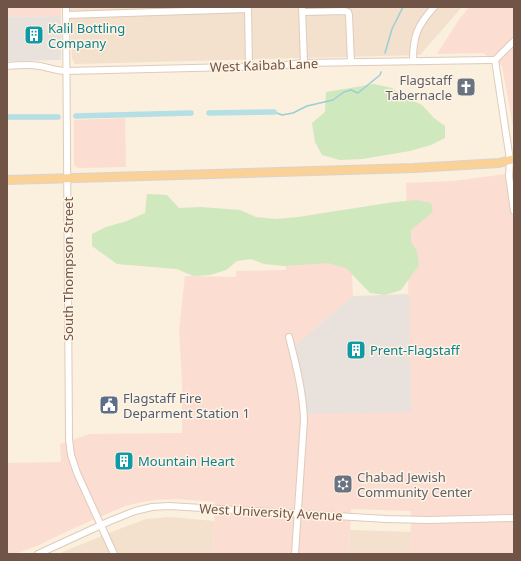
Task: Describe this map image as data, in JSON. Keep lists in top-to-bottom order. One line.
{"streets":{"street":["West Kaibab Lane","South Thompson Street","West University Avenue"]},"crossings":[["West Kaibab Lane","South Thompson Street"],["South Thompson Street","West University Avenue"]],"places":{"building":["Kalil Bottling Company","Prent-Flagstaff","Mountain Heart"],"church":["Flagstaff Tabernacle"],"public building":["Flagstaff Fire Deparment Station 1"],"synagogue":["Chabad Jewish Community Center"]}}
